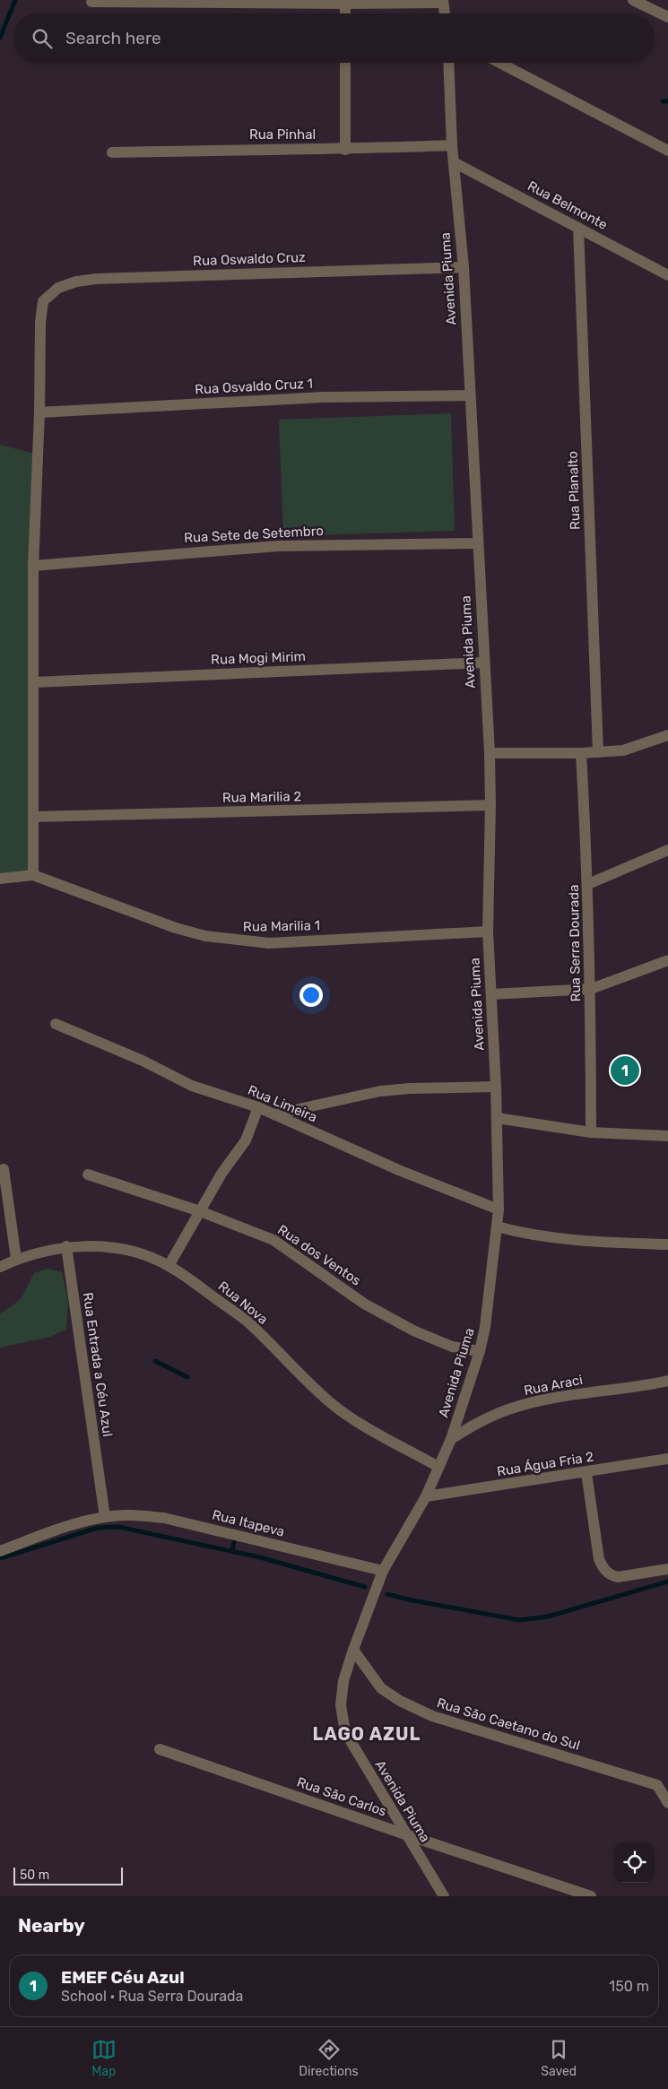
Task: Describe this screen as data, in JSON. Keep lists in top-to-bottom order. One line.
{"streets":{"street":["Rua Pinhal","Rua Belmonte","Rua Oswaldo Cruz","Avenida Piuma","Rua Osvaldo Cruz 1","Rua Planalto","Rua Sete de Setembro","Rua Mogi Mirim","Rua Marilia 2","Rua Marilia 1","Rua Serra Dourada","Rua Limeira","Rua dos Ventos","Rua Nova","Rua Entrada a Céu Azul","Rua Araci","Rua Água Fria 2","Rua Itapeva","Rua São Caetano do Sul","Rua São Carlos"]},"crossings":[["Rua Pinhal","Avenida Piuma"],["Rua Belmonte","Avenida Piuma"],["Rua Belmonte","Rua Planalto"],["Rua Oswaldo Cruz","Avenida Piuma"],["Rua Oswaldo Cruz","Rua Osvaldo Cruz 1"],["Avenida Piuma","Rua Osvaldo Cruz 1"],["Avenida Piuma","Rua Sete de Setembro"],["Avenida Piuma","Rua Mogi Mirim"],["Avenida Piuma","Rua Marilia 2"],["Avenida Piuma","Rua Marilia 1"],["Avenida Piuma","Rua Limeira"],["Avenida Piuma","Rua dos Ventos"],["Avenida Piuma","Rua Nova"],["Avenida Piuma","Rua Araci"],["Avenida Piuma","Rua Água Fria 2"],["Avenida Piuma","Rua Itapeva"],["Avenida Piuma","Rua São Caetano do Sul"],["Avenida Piuma","Rua São Carlos"],["Rua Nova","Rua Entrada a Céu Azul"],["Rua Entrada a Céu Azul","Rua Itapeva"]],"districts":["LAGO AZUL"],"scale_bar":"50 m","page":{"search":"Search here","pins":"1","scale":"50 m","heading":"Nearby","list":[{"mark":"1","name":"EMEF Céu Azul","note":"School · Rua Serra Dourada","value":"150 m"}],"nav":["Map","Directions","Saved"]}}
